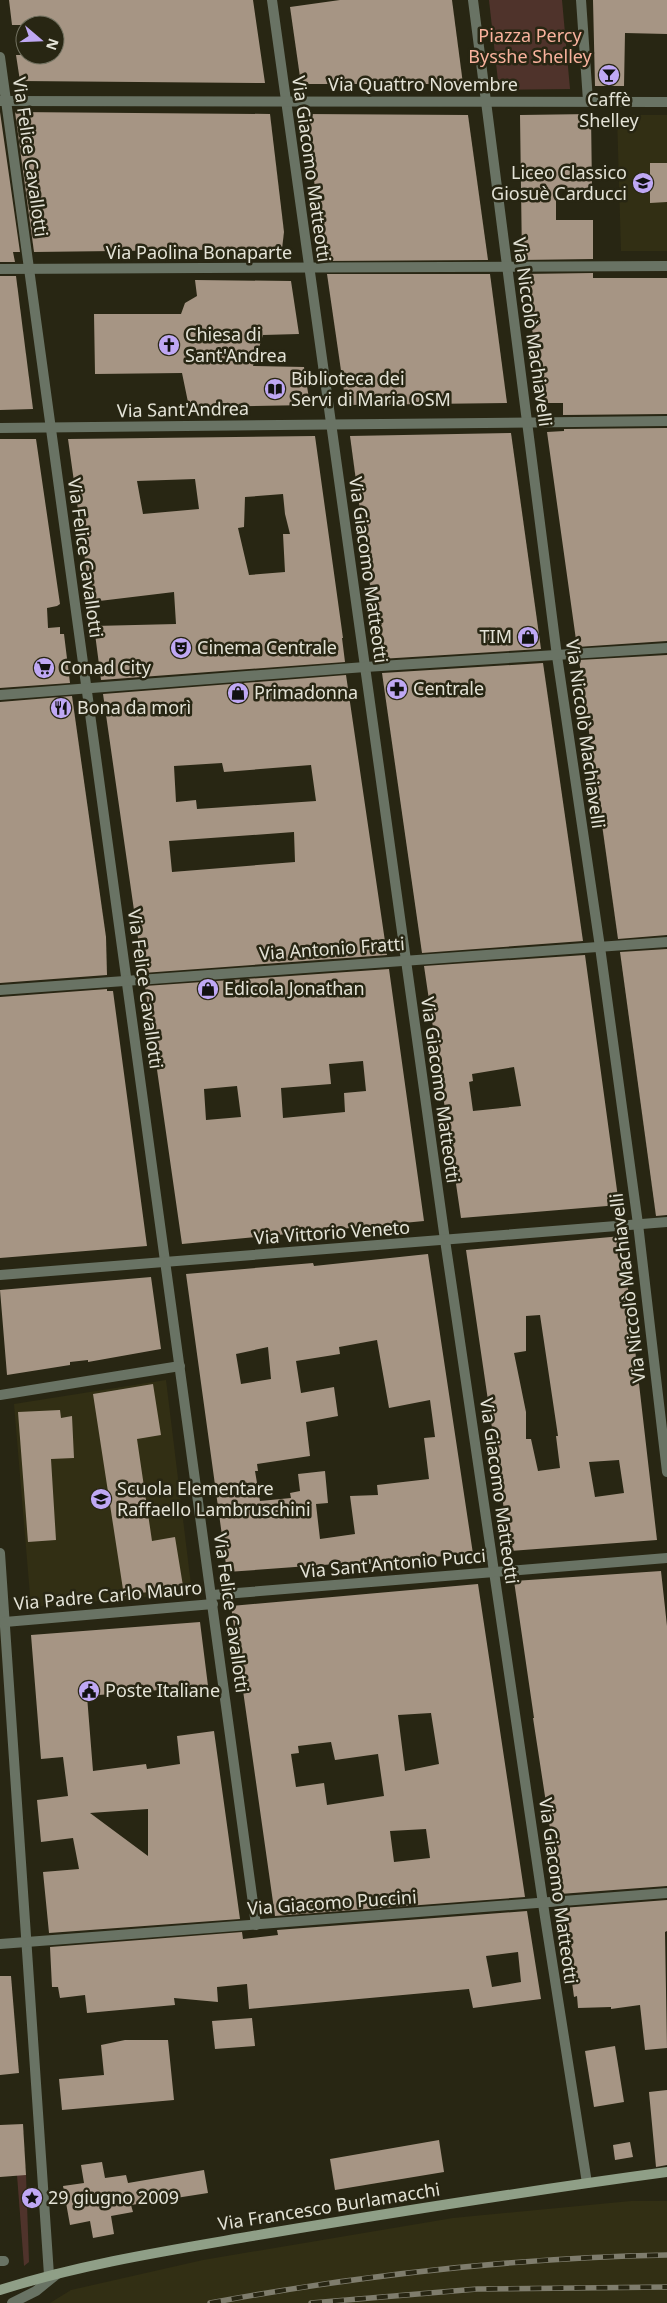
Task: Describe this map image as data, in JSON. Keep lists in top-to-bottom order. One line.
{"streets":{"street":["Via Quattro Novembre","Via Felice Cavallotti","Via Giacomo Matteotti","Via Paolina Bonaparte","Via Niccolò Machiavelli","Via Sant'Andrea","Via Antonio Fratti","Via Vittorio Veneto","Via Sant'Antonio Pucci","Via Padre Carlo Mauro","Via Giacomo Puccini","Via Francesco Burlamacchi"]},"crossings":[["Via Quattro Novembre","Via Felice Cavallotti"],["Via Quattro Novembre","Via Giacomo Matteotti"],["Via Quattro Novembre","Via Niccolò Machiavelli"],["Via Felice Cavallotti","Via Paolina Bonaparte"],["Via Felice Cavallotti","Via Sant'Andrea"],["Via Felice Cavallotti","Via Antonio Fratti"],["Via Felice Cavallotti","Via Vittorio Veneto"],["Via Felice Cavallotti","Via Sant'Antonio Pucci"],["Via Felice Cavallotti","Via Padre Carlo Mauro"],["Via Felice Cavallotti","Via Giacomo Puccini"],["Via Giacomo Matteotti","Via Paolina Bonaparte"],["Via Giacomo Matteotti","Via Sant'Andrea"],["Via Giacomo Matteotti","Via Antonio Fratti"],["Via Giacomo Matteotti","Via Vittorio Veneto"],["Via Giacomo Matteotti","Via Sant'Antonio Pucci"],["Via Giacomo Matteotti","Via Giacomo Puccini"],["Via Giacomo Matteotti","Via Francesco Burlamacchi"],["Via Paolina Bonaparte","Via Niccolò Machiavelli"],["Via Niccolò Machiavelli","Via Sant'Andrea"],["Via Niccolò Machiavelli","Via Antonio Fratti"],["Via Niccolò Machiavelli","Via Vittorio Veneto"],["Via Sant'Antonio Pucci","Via Padre Carlo Mauro"]],"parks":["Piazza Percy Bysshe Shelley"],"places":{"bar":["Caffè Shelley"],"school or university":["Liceo Classico Giosuè Carducci","Scuola Elementare Raffaello Lambruschini"],"church":["Chiesa di Sant'Andrea"],"library":["Biblioteca dei Servi di Maria OSM"],"shop":["TIM","Primadonna","Edicola Jonathan"],"theatre":["Cinema Centrale"],"supermarket":["Conad City"],"pharmacy":["Centrale"],"restaurant":["Bona da morì"],"public building":["Poste Italiane"],"place":["29 giugno 2009"]},"north":"right"}
